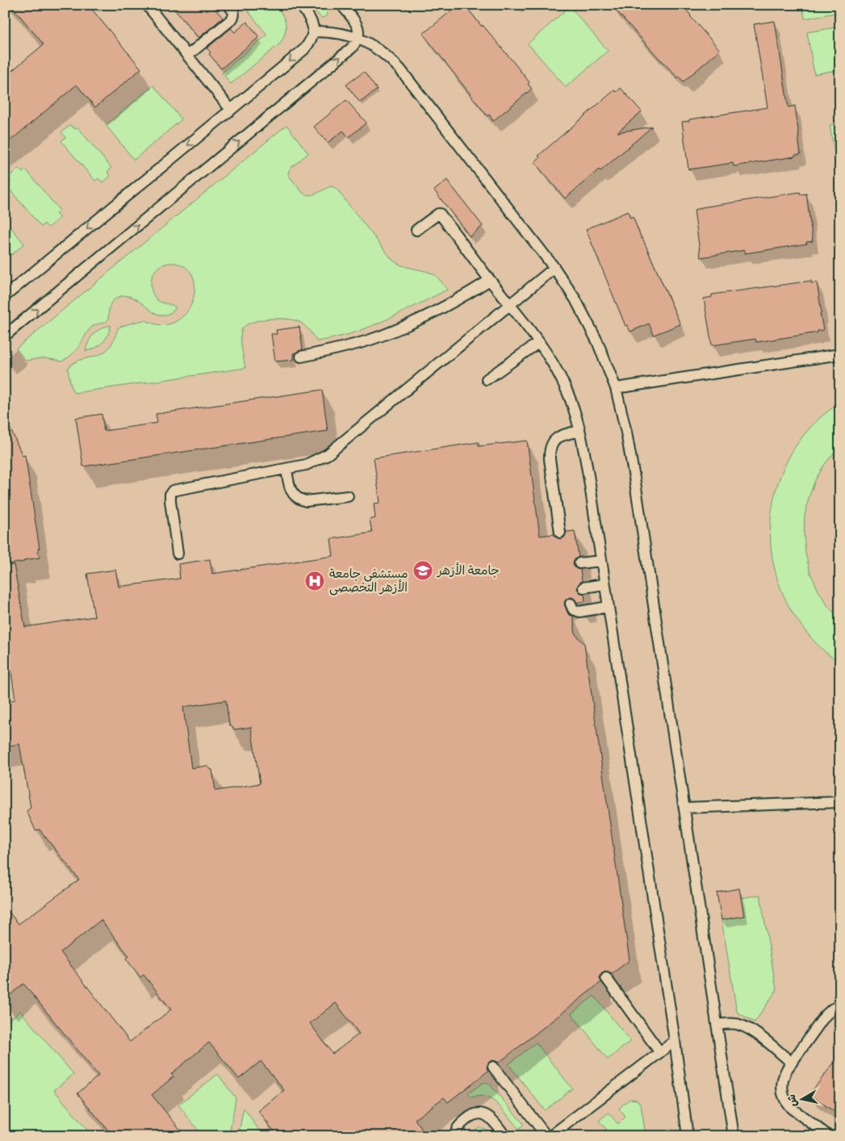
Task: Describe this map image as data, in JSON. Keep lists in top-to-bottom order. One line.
{"places":{"school or university":["جامعة الأزهر"],"hospital":["مستشفى جامعة الأزهر التخصصى"]},"north":"left"}
